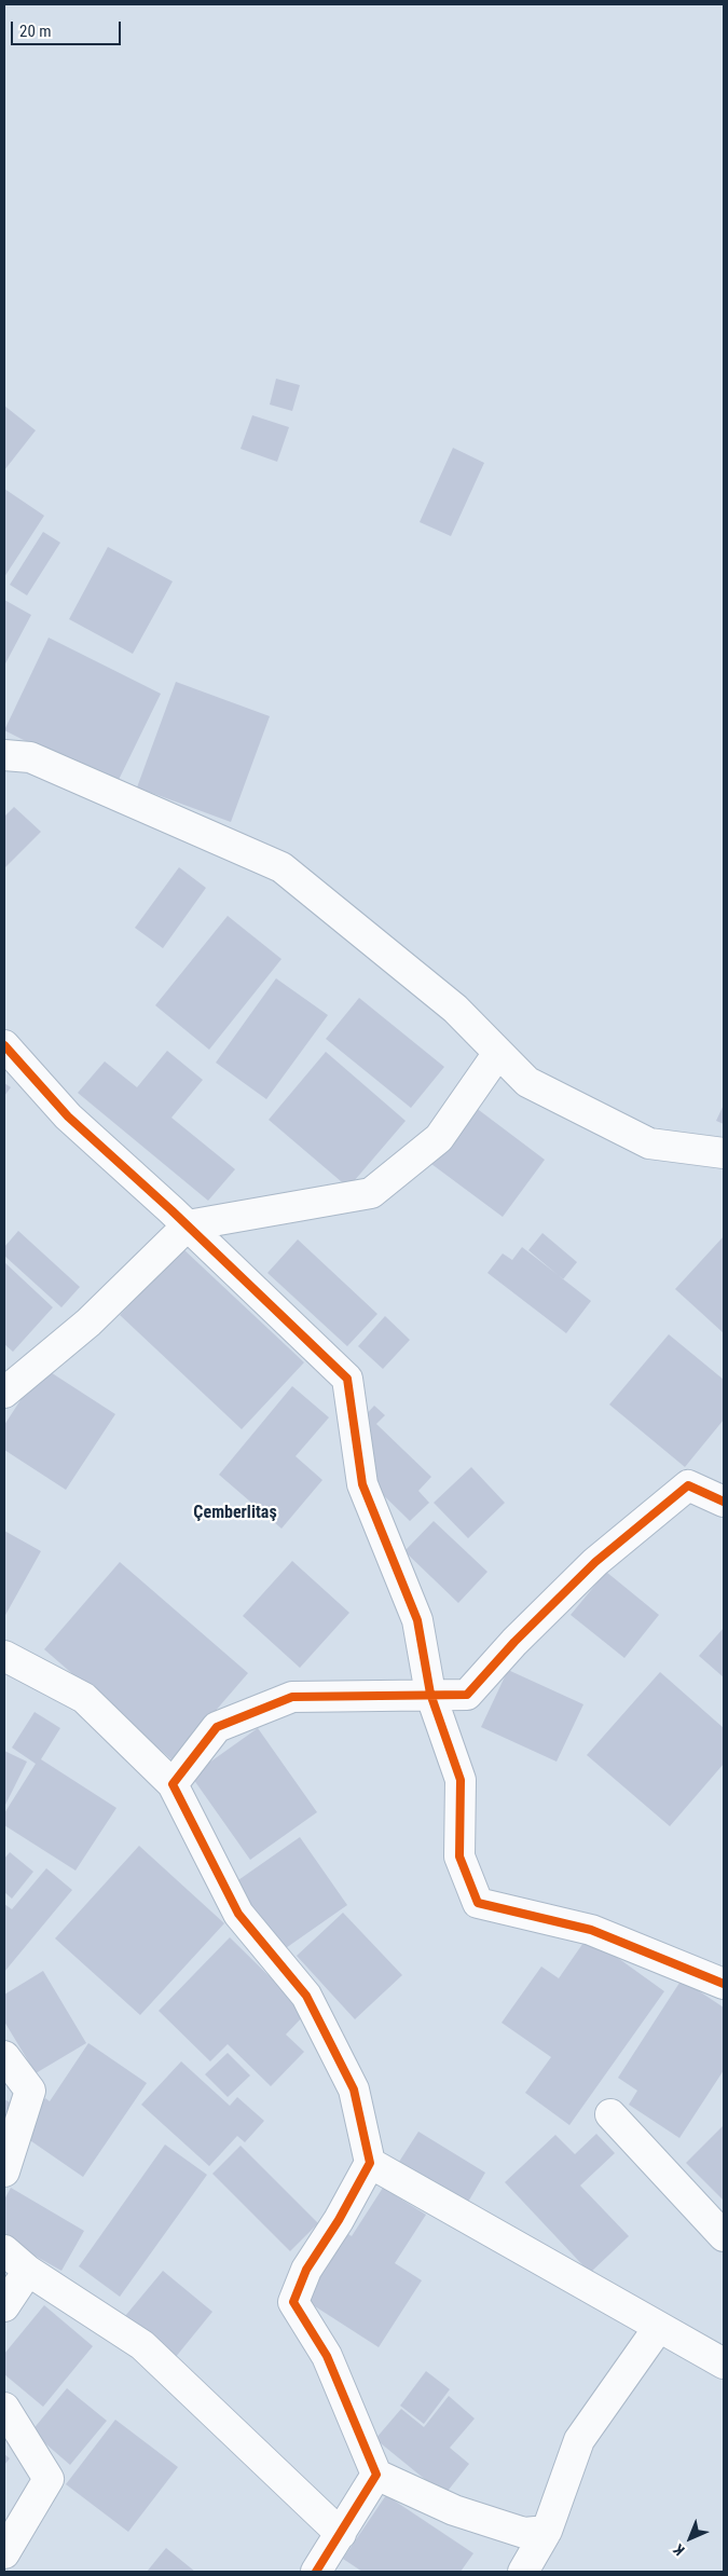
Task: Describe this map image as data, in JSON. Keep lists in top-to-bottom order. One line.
{"districts":["Çemberlitaş"],"scale_bar":"20 m","north":"bottom left"}
